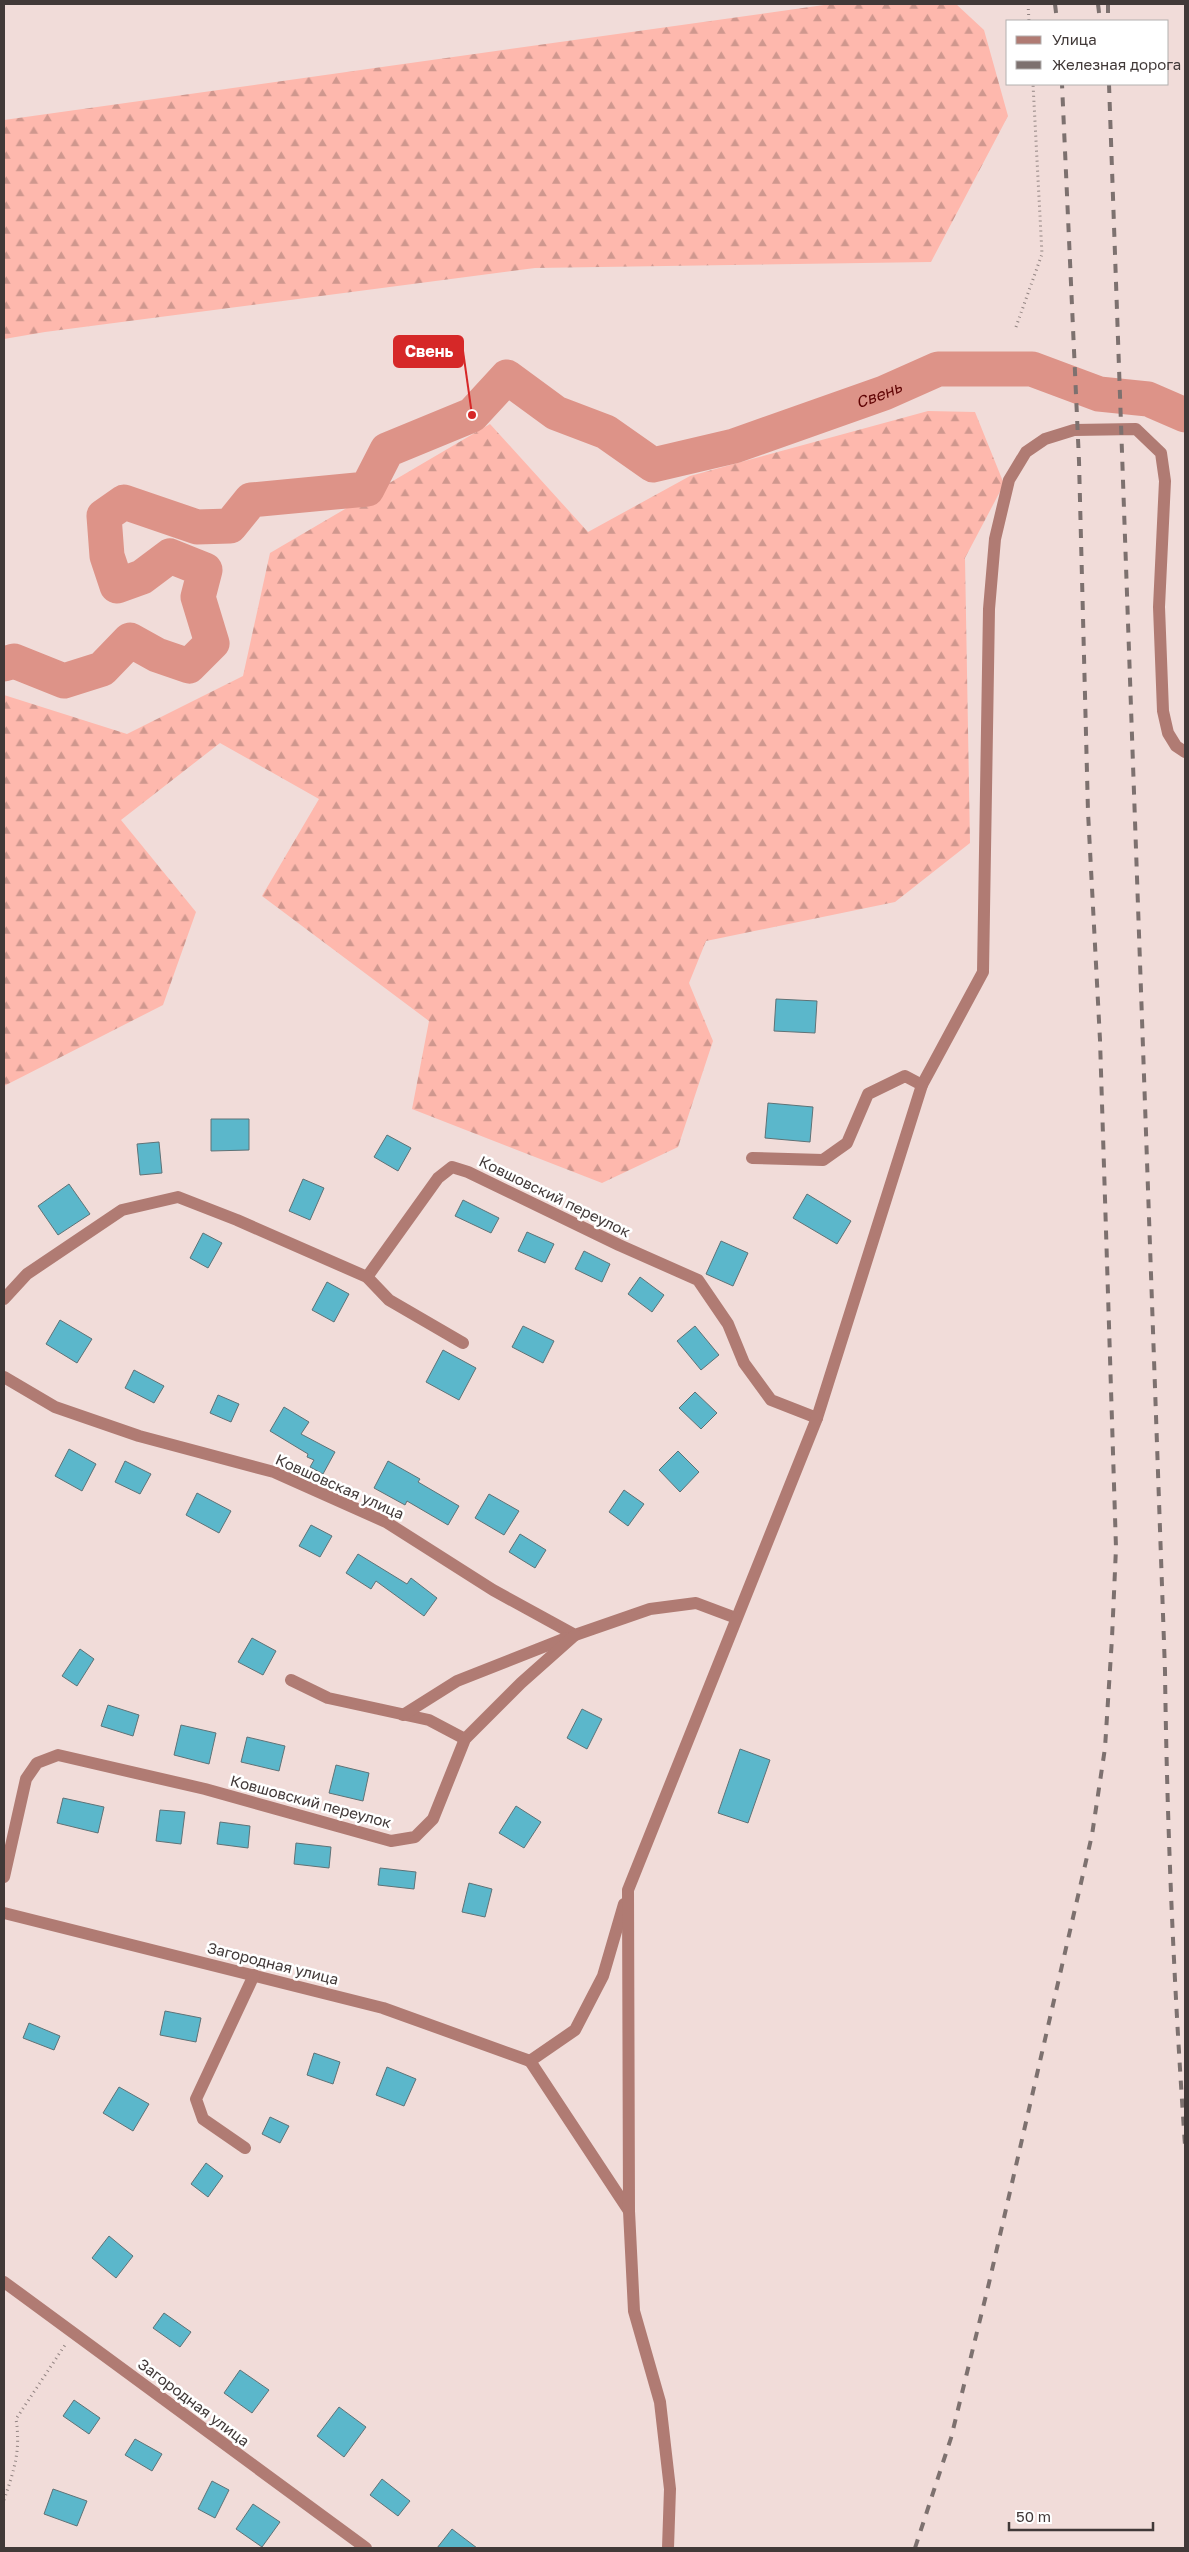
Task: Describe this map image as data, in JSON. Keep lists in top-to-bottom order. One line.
{"streets":{"street":["Ковшовский переулок","Ковшовская улица","Загородная улица"]},"crossings":[["Ковшовский переулок","Ковшовская улица"]],"water":["Свень"],"places":["Свень"],"legend":["Улица","Железная дорога"],"scale_bar":"50 m"}
